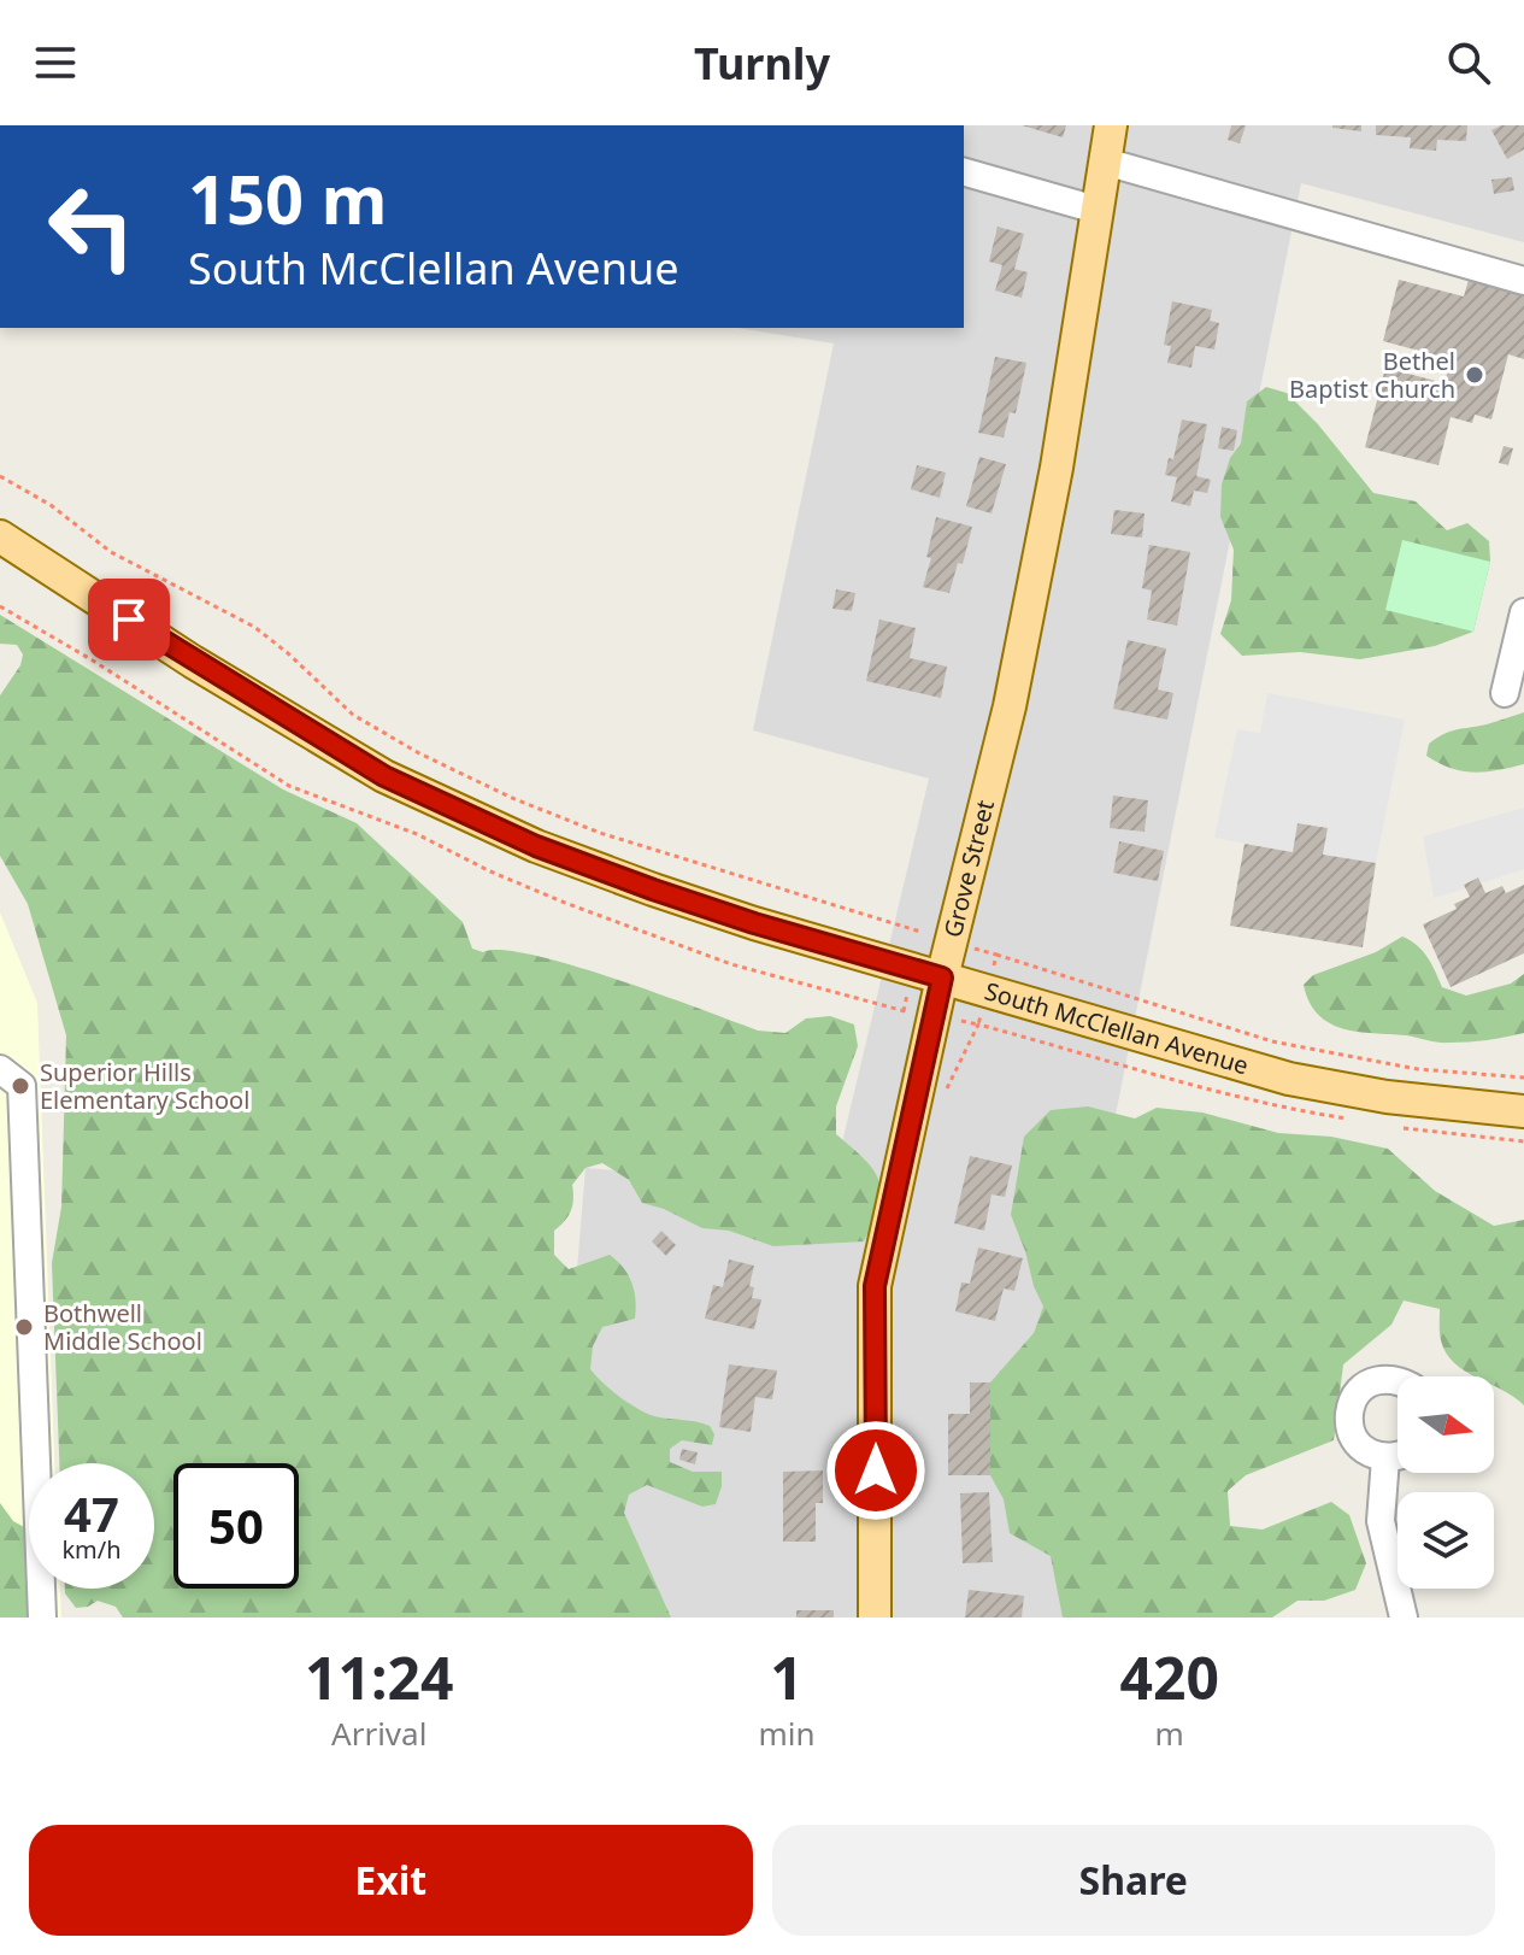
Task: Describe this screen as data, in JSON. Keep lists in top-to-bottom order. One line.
{"streets":{"main road":["Grove Street","South McClellan Avenue"]},"crossings":[["Grove Street","South McClellan Avenue"]],"places":["Bethel Baptist Church","Superior Hills Elementary School","Bothwell Middle School"],"north":"right","page":{"header":"Turnly","turn":["150 m","South McClellan Avenue"],"speed":"47 km/h","limit":"50","eta":["11:24","Arrival","1","min","420","m"],"buttons":["Exit","Share"]}}
